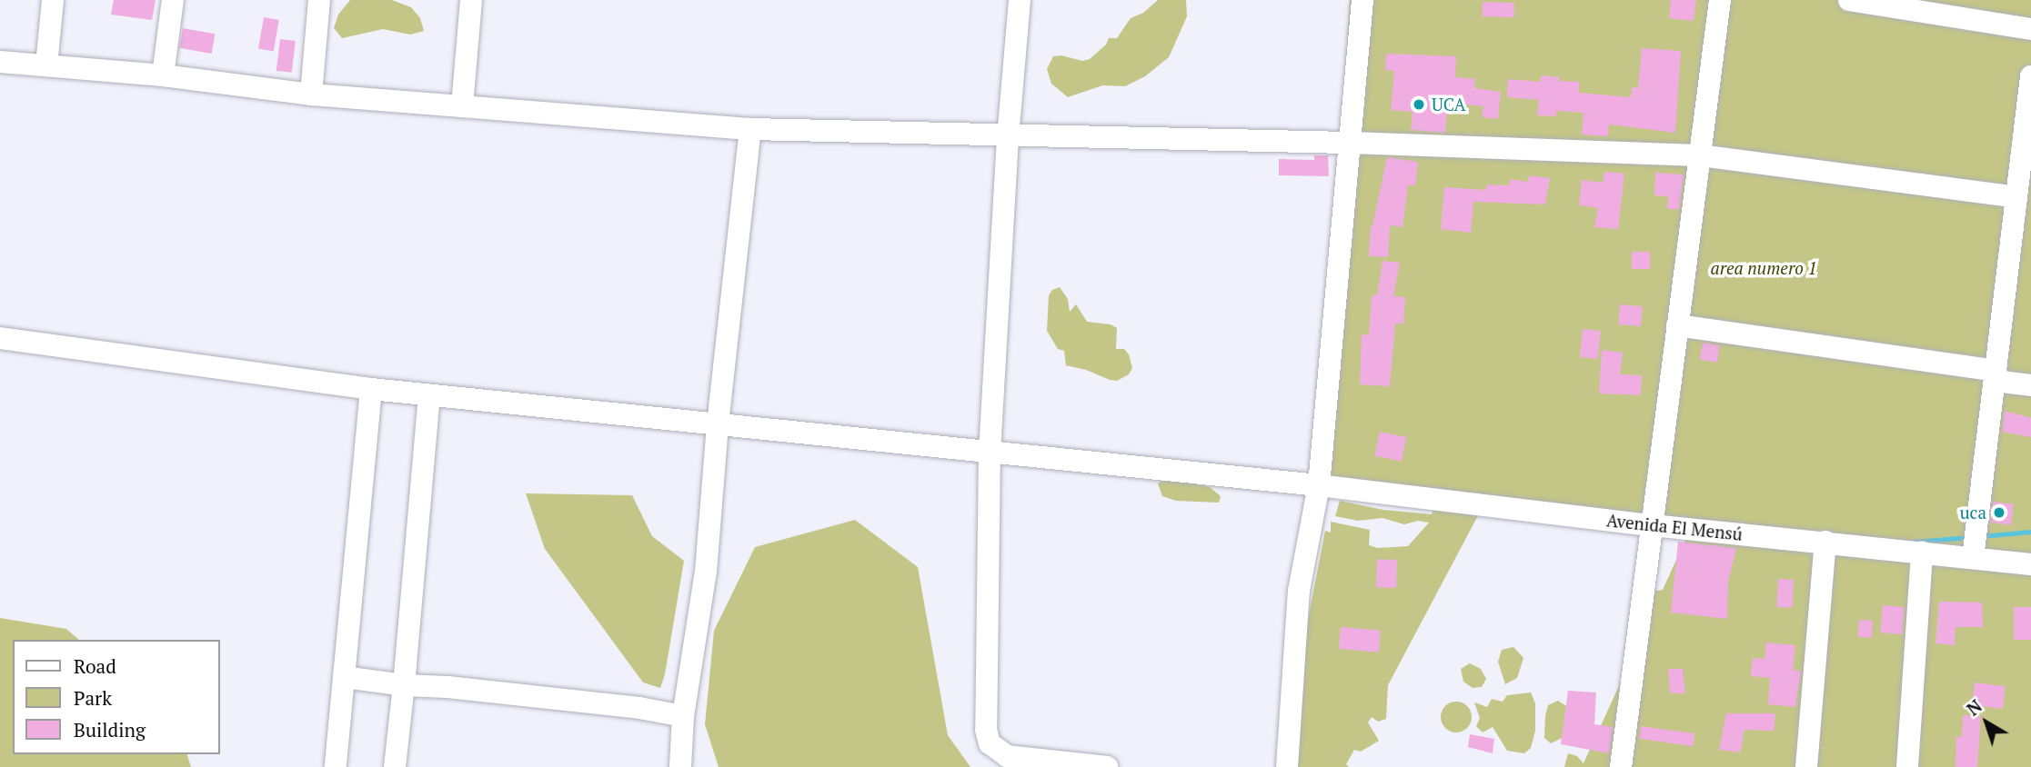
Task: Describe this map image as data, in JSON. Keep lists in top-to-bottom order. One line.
{"streets":{"street":["Avenida El Mensú"]},"parks":["area numero 1"],"places":["UCA","uca"],"legend":["Road","Park","Building"],"north":"top left"}
